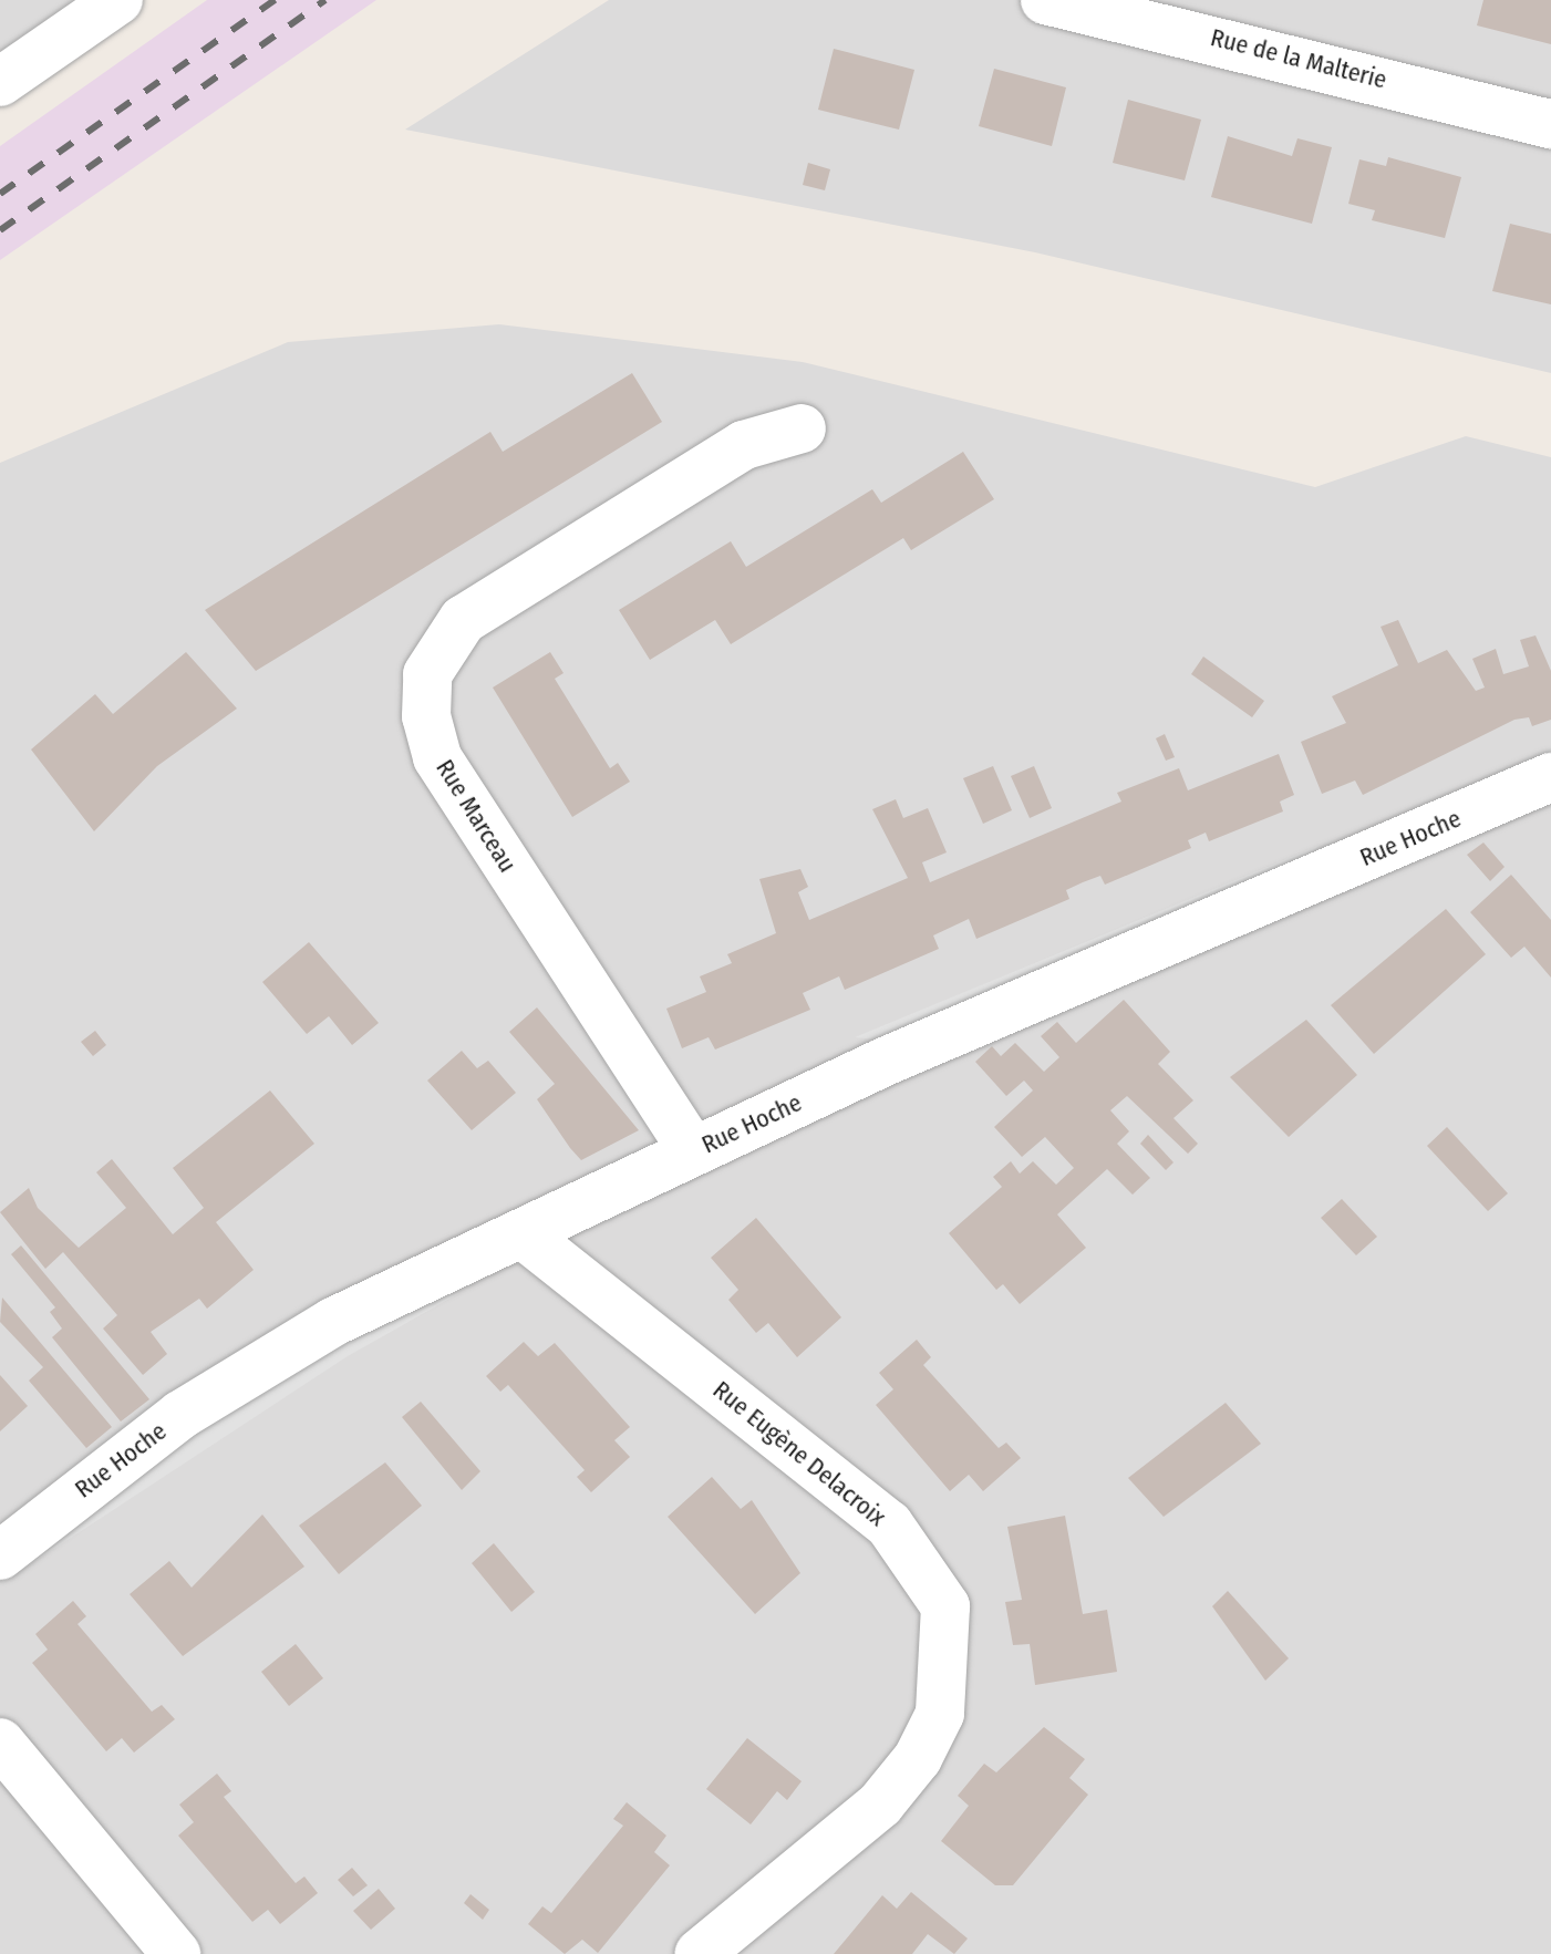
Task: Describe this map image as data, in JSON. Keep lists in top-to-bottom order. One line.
{"streets":{"street":["Rue de la Malterie","Rue Marceau","Rue Hoche","Rue Eugène Delacroix"]},"crossings":[["Rue Marceau","Rue Hoche"],["Rue Hoche","Rue Eugène Delacroix"]]}
